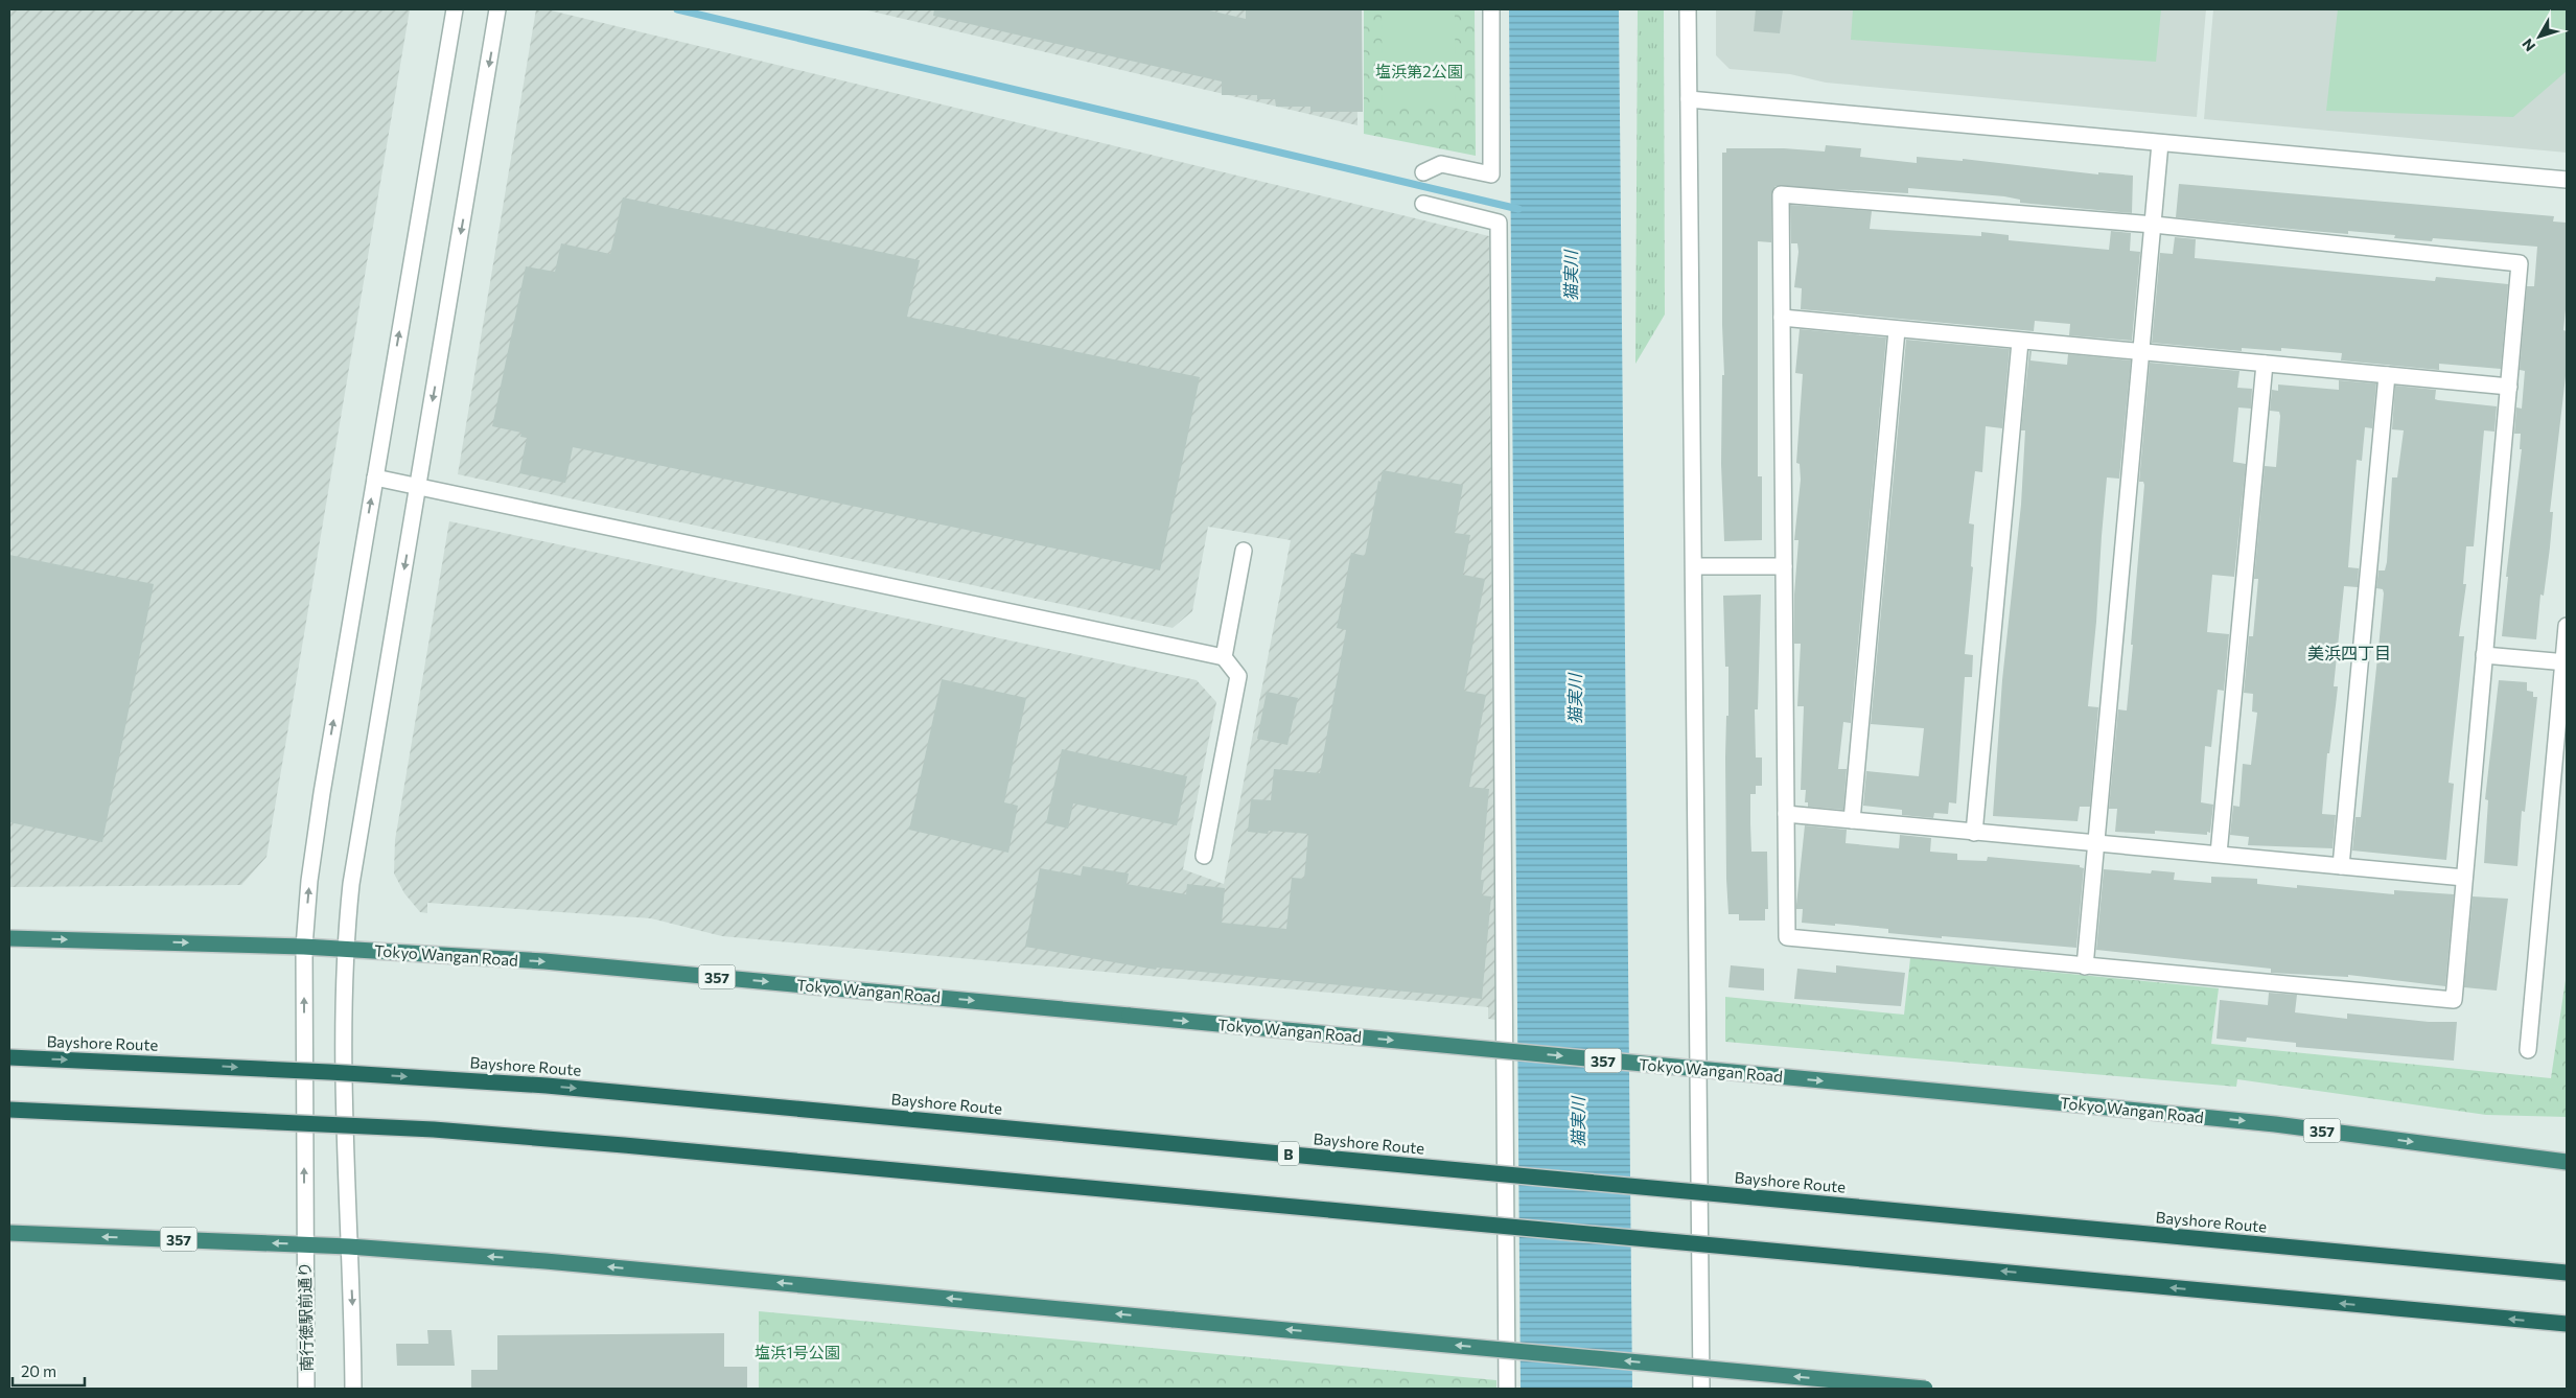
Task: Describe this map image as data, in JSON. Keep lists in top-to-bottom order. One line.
{"streets":{"highway":["Tokyo Wangan Road","357","Bayshore Route","B"],"street":["南行徳駅前通り"]},"crossings":[["Tokyo Wangan Road","南行徳駅前通り"],["357","南行徳駅前通り"]],"one_way":["Tokyo Wangan Road"],"districts":["美浜四丁目"],"water":["猫実川"],"parks":["塩浜第2公園","塩浜1号公園"],"scale_bar":"20 m","north":"bottom left"}
